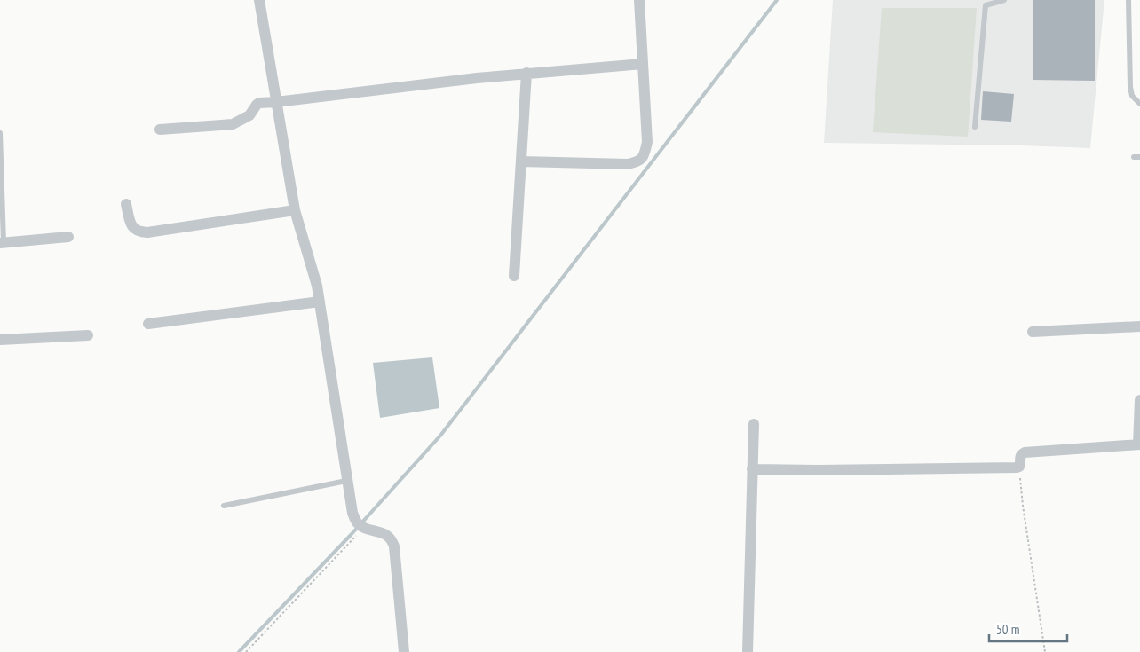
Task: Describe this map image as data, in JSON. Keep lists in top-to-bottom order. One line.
{"scale_bar":"50 m"}
